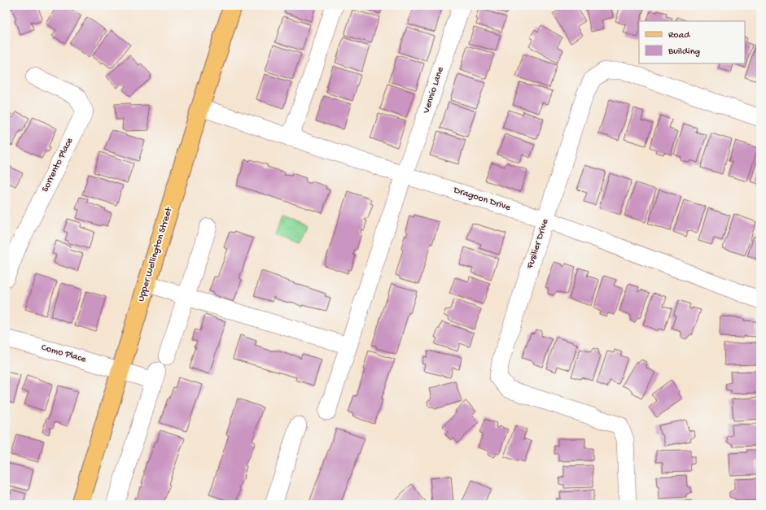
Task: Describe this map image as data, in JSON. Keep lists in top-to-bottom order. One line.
{"streets":{"main road":["Upper Wellington Street"],"street":["Vennio Lane","Sorrento Place","Dragoon Drive","Fusilier Drive","Como Place"]},"crossings":[["Vennio Lane","Dragoon Drive"],["Dragoon Drive","Fusilier Drive"],["Dragoon Drive","Upper Wellington Street"],["Upper Wellington Street","Como Place"]],"legend":["Road","Building"]}
